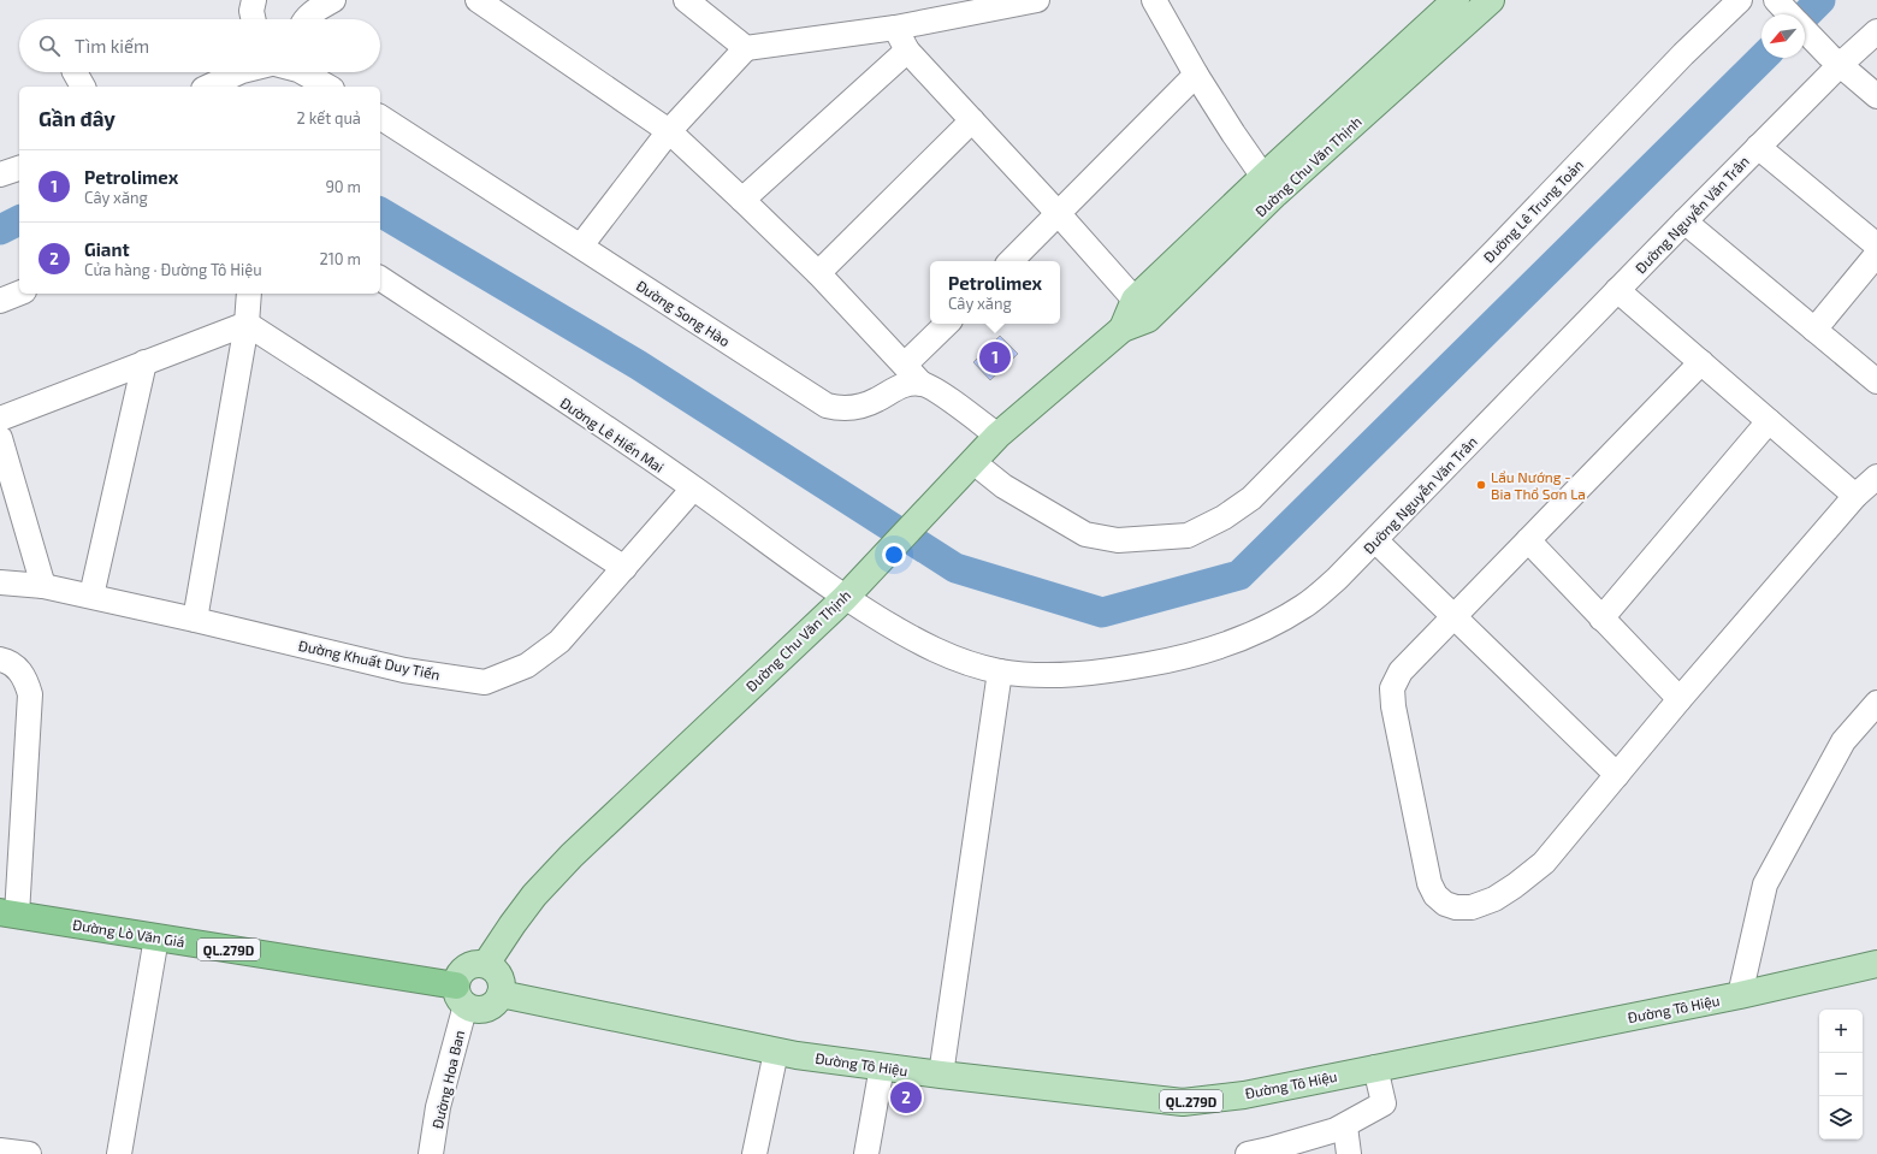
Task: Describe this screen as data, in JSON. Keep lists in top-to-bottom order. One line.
{"streets":{"highway":["Đường Lò Văn Giá","QL.279D"],"main road":["Đường Chu Văn Thịnh","Đường Tô Hiệu"],"street":["Đường Lê Trung Toản","Đường Nguyễn Văn Trân","Đường Song Hào","Đường Lê Hiến Mai","Đường Khuất Duy Tiến","Đường Hoa Ban"]},"crossings":[["Đường Chu Văn Thịnh","Đường Lê Trung Toản"],["Đường Chu Văn Thịnh","Đường Nguyễn Văn Trân"],["Đường Chu Văn Thịnh","Đường Lê Hiến Mai"],["Đường Chu Văn Thịnh","Đường Lò Văn Giá"],["Đường Chu Văn Thịnh","Đường Tô Hiệu"],["Đường Chu Văn Thịnh","Đường Hoa Ban"],["Đường Nguyễn Văn Trân","Đường Lê Hiến Mai"],["Đường Lê Hiến Mai","Đường Khuất Duy Tiến"],["Đường Lò Văn Giá","Đường Tô Hiệu"],["Đường Lò Văn Giá","Đường Hoa Ban"],["Đường Tô Hiệu","Đường Hoa Ban"]],"places":["Lẩu Nướng - Bia Thổ Sơn La"],"north":"bottom left","page":{"search":"Tìm kiếm","heading":["Gần đây","2 kết quả"],"list":[{"mark":"1","name":"Petrolimex","note":"Cây xăng","value":"90 m"},{"mark":"2","name":"Giant","note":"Cửa hàng · Đường Tô Hiệu","value":"210 m"}],"popup":["Petrolimex","Cây xăng"],"pins":["1","2"],"map_buttons":["+","−"]}}
